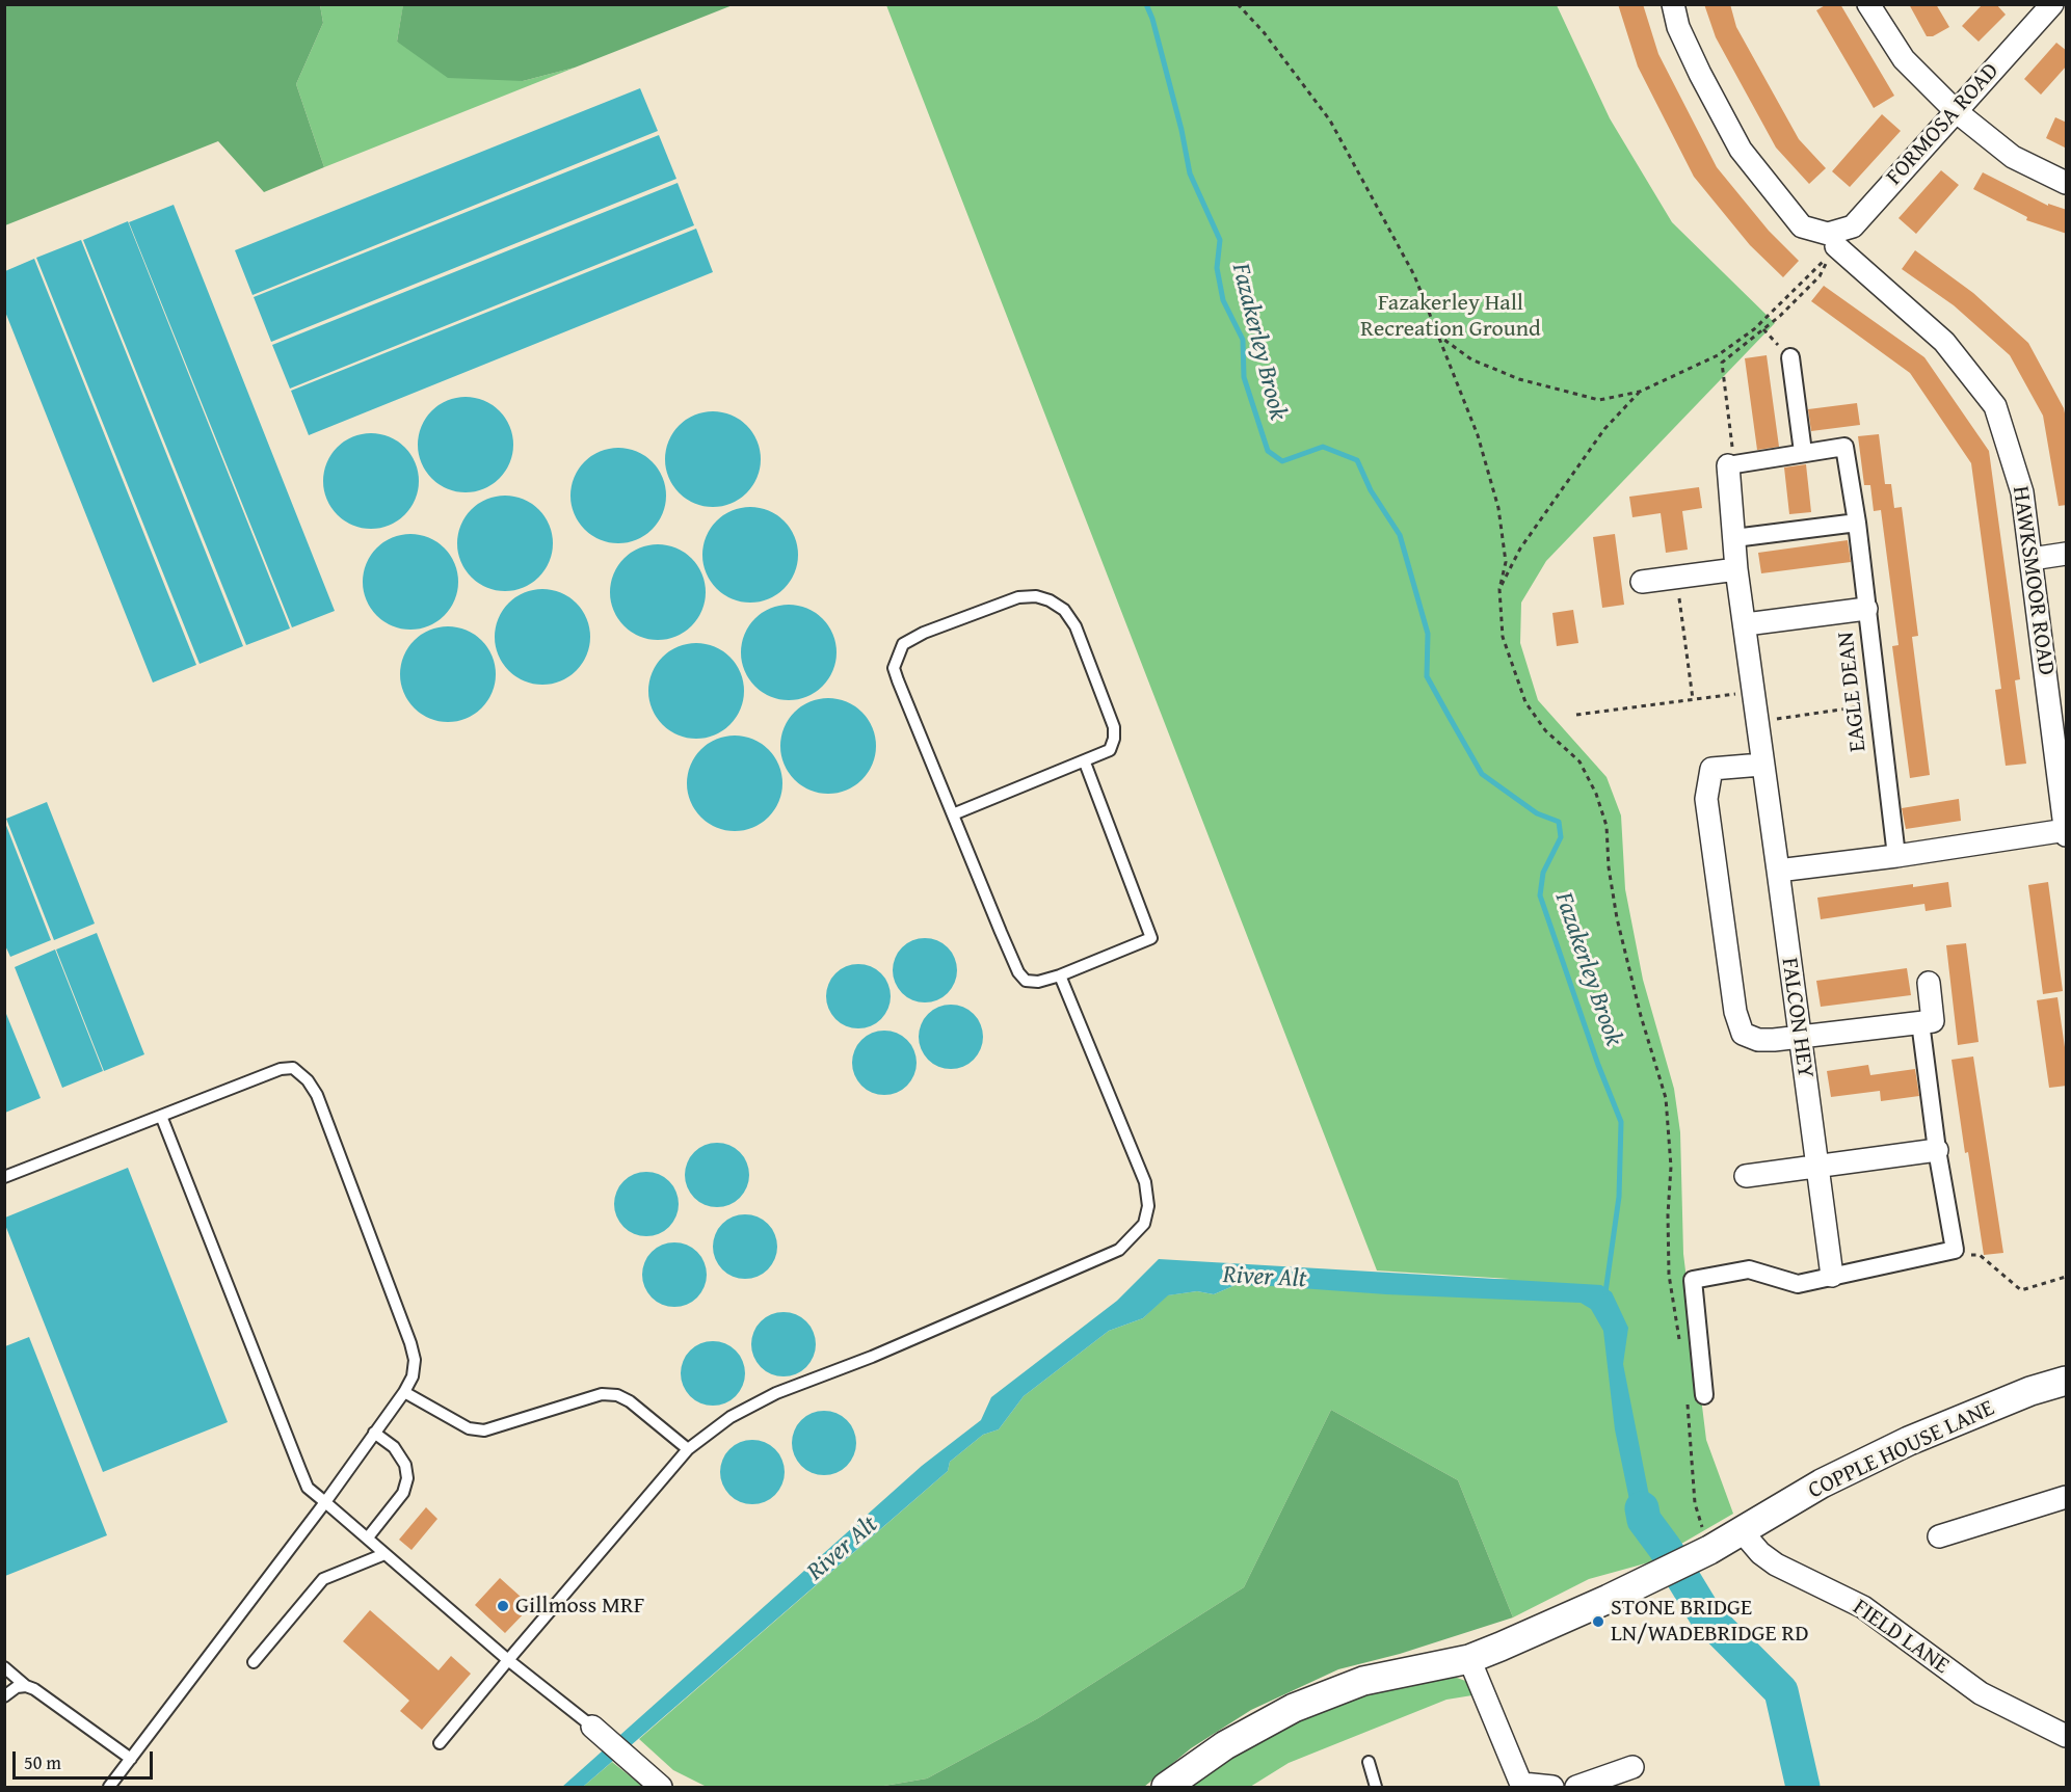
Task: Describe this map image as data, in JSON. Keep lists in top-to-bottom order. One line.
{"streets":{"street":["FORMOSA ROAD","HAWKSMOOR ROAD","EAGLE DEAN","FALCON HEY","COPPLE HOUSE LANE","FIELD LANE"]},"crossings":[["FORMOSA ROAD","HAWKSMOOR ROAD"],["EAGLE DEAN","FALCON HEY"],["COPPLE HOUSE LANE","FIELD LANE"]],"water":["Fazakerley Brook","River Alt"],"parks":["Fazakerley Hall Recreation Ground"],"places":["Gillmoss MRF","STONE BRIDGE LN/WADEBRIDGE RD"],"scale_bar":"50 m"}
